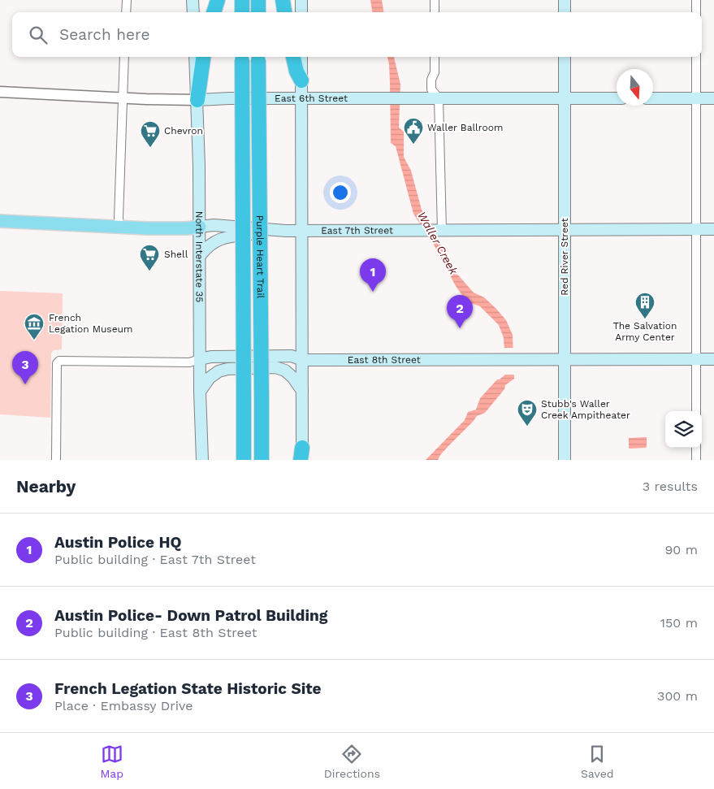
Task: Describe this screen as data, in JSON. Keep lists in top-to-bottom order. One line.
{"streets":{"highway":["Purple Heart Trail"],"main road":["East 6th Street","East 7th Street","North Interstate 35","Red River Street","East 8th Street"]},"crossings":[["East 6th Street","North Interstate 35"],["East 6th Street","Red River Street"],["East 7th Street","North Interstate 35"],["East 7th Street","Red River Street"],["North Interstate 35","East 8th Street"],["Red River Street","East 8th Street"]],"water":["Waller Creek"],"places":{"public building":["Waller Ballroom"],"supermarket":["Chevron","Shell"],"building":["The Salvation Army Center"],"museum":["French Legation Museum"],"theatre":["Stubb's Waller Creek Ampitheater"]},"north":"bottom","page":{"search":"Search here","pins":["1","2","3"],"heading":["Nearby","3 results"],"list":[{"mark":"1","name":"Austin Police HQ","note":"Public building · East 7th Street","value":"90 m"},{"mark":"2","name":"Austin Police- Down Patrol Building","note":"Public building · East 8th Street","value":"150 m"},{"mark":"3","name":"French Legation State Historic Site","note":"Place · Embassy Drive","value":"300 m"}],"nav":["Map","Directions","Saved"]}}
